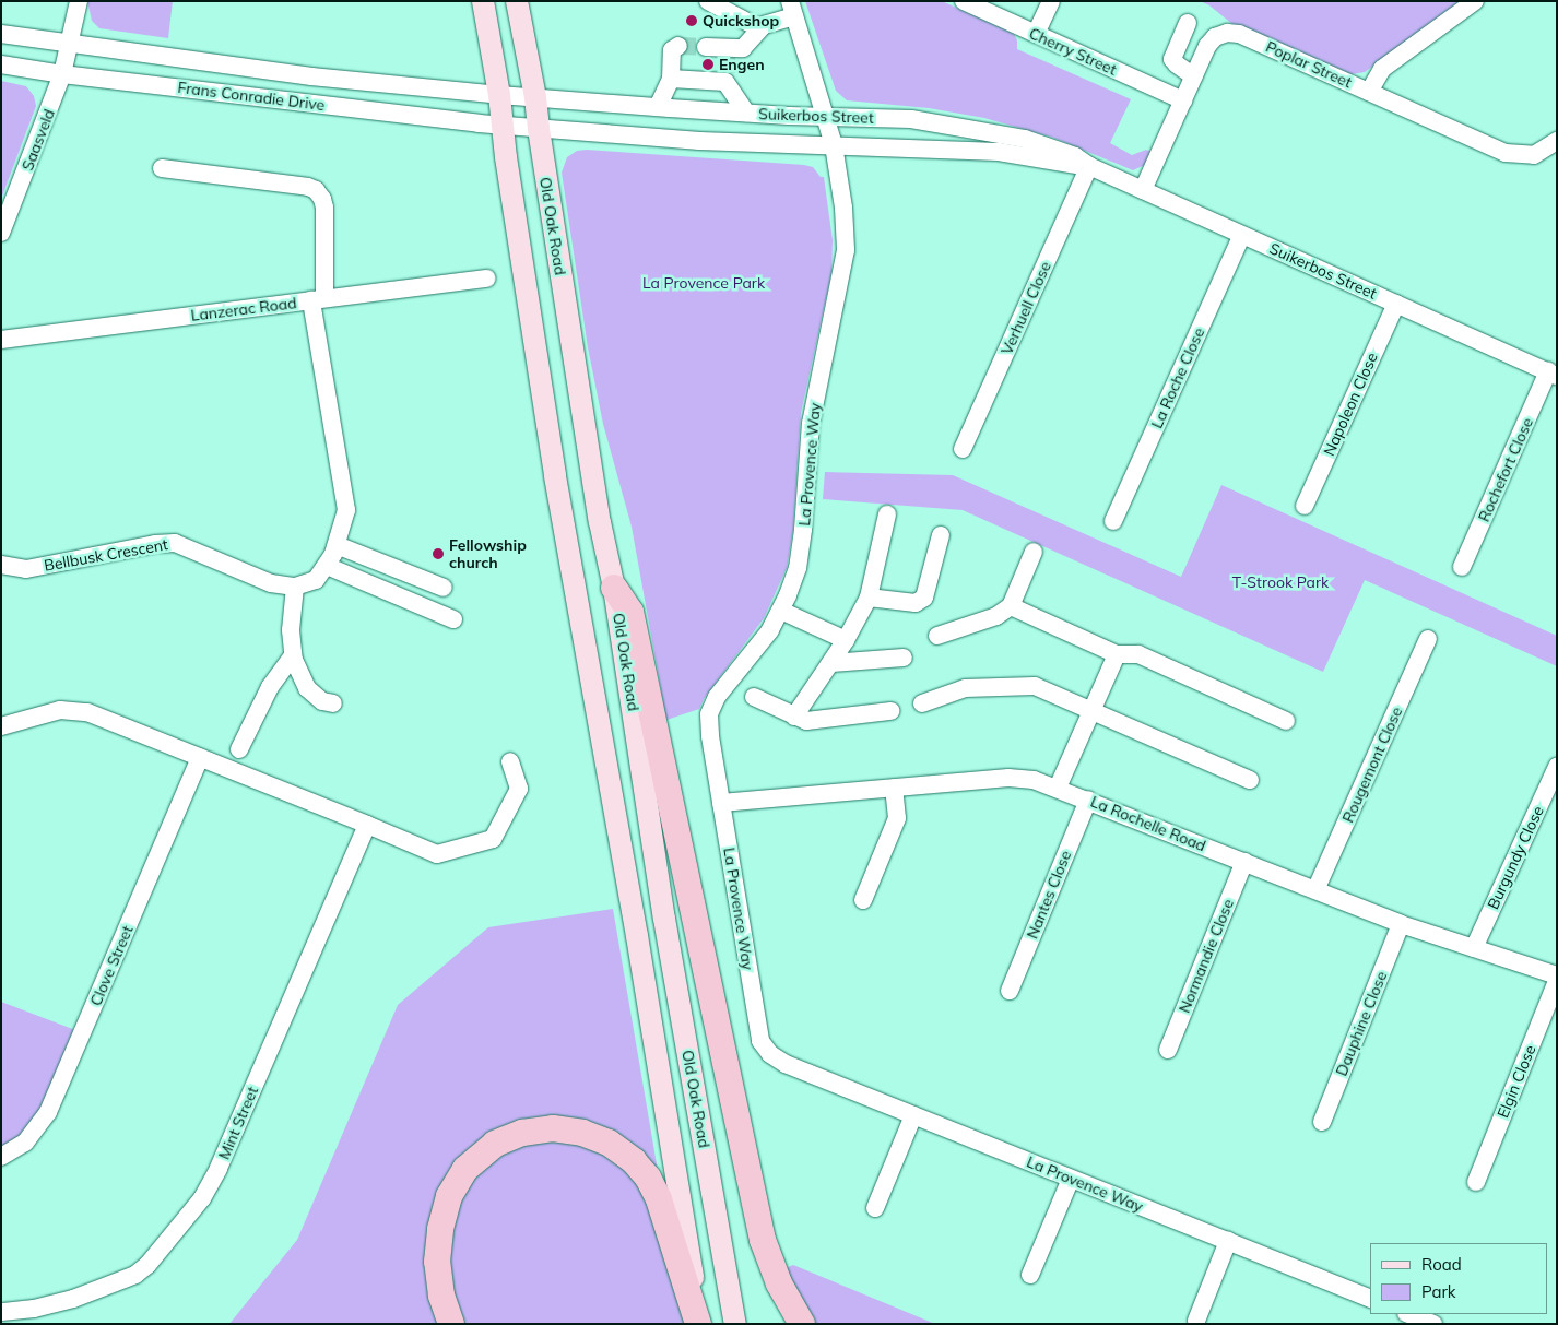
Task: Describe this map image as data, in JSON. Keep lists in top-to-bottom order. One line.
{"streets":{"main road":["Old Oak Road"],"street":["Cherry Street","Poplar Street","Frans Conradie Drive","Suikerbos Street","Saasveld","Verhuell Close","Lanzerac Road","La Roche Close","Napoleon Close","La Provence Way","Rochefort Close","Bellbusk Crescent","Rougemont Close","La Rochelle Road","Burgundy Close","Nantes Close","Normandie Close","Clove Street","Dauphine Close","Elgin Close","Mint Street"]},"crossings":[["Cherry Street","Poplar Street"],["Poplar Street","Suikerbos Street"],["Frans Conradie Drive","Suikerbos Street"],["Frans Conradie Drive","Saasveld"],["Frans Conradie Drive","Old Oak Road"],["Suikerbos Street","Old Oak Road"],["Suikerbos Street","Verhuell Close"],["Suikerbos Street","La Roche Close"],["Suikerbos Street","Napoleon Close"],["Suikerbos Street","La Provence Way"],["Suikerbos Street","Rochefort Close"],["La Provence Way","La Rochelle Road"],["Rougemont Close","La Rochelle Road"],["La Rochelle Road","Burgundy Close"],["La Rochelle Road","Nantes Close"],["La Rochelle Road","Normandie Close"],["La Rochelle Road","Dauphine Close"]],"parks":["La Provence Park","T-Strook Park"],"places":["Quickshop","Engen","Fellowship church"],"legend":["Road","Park"]}
